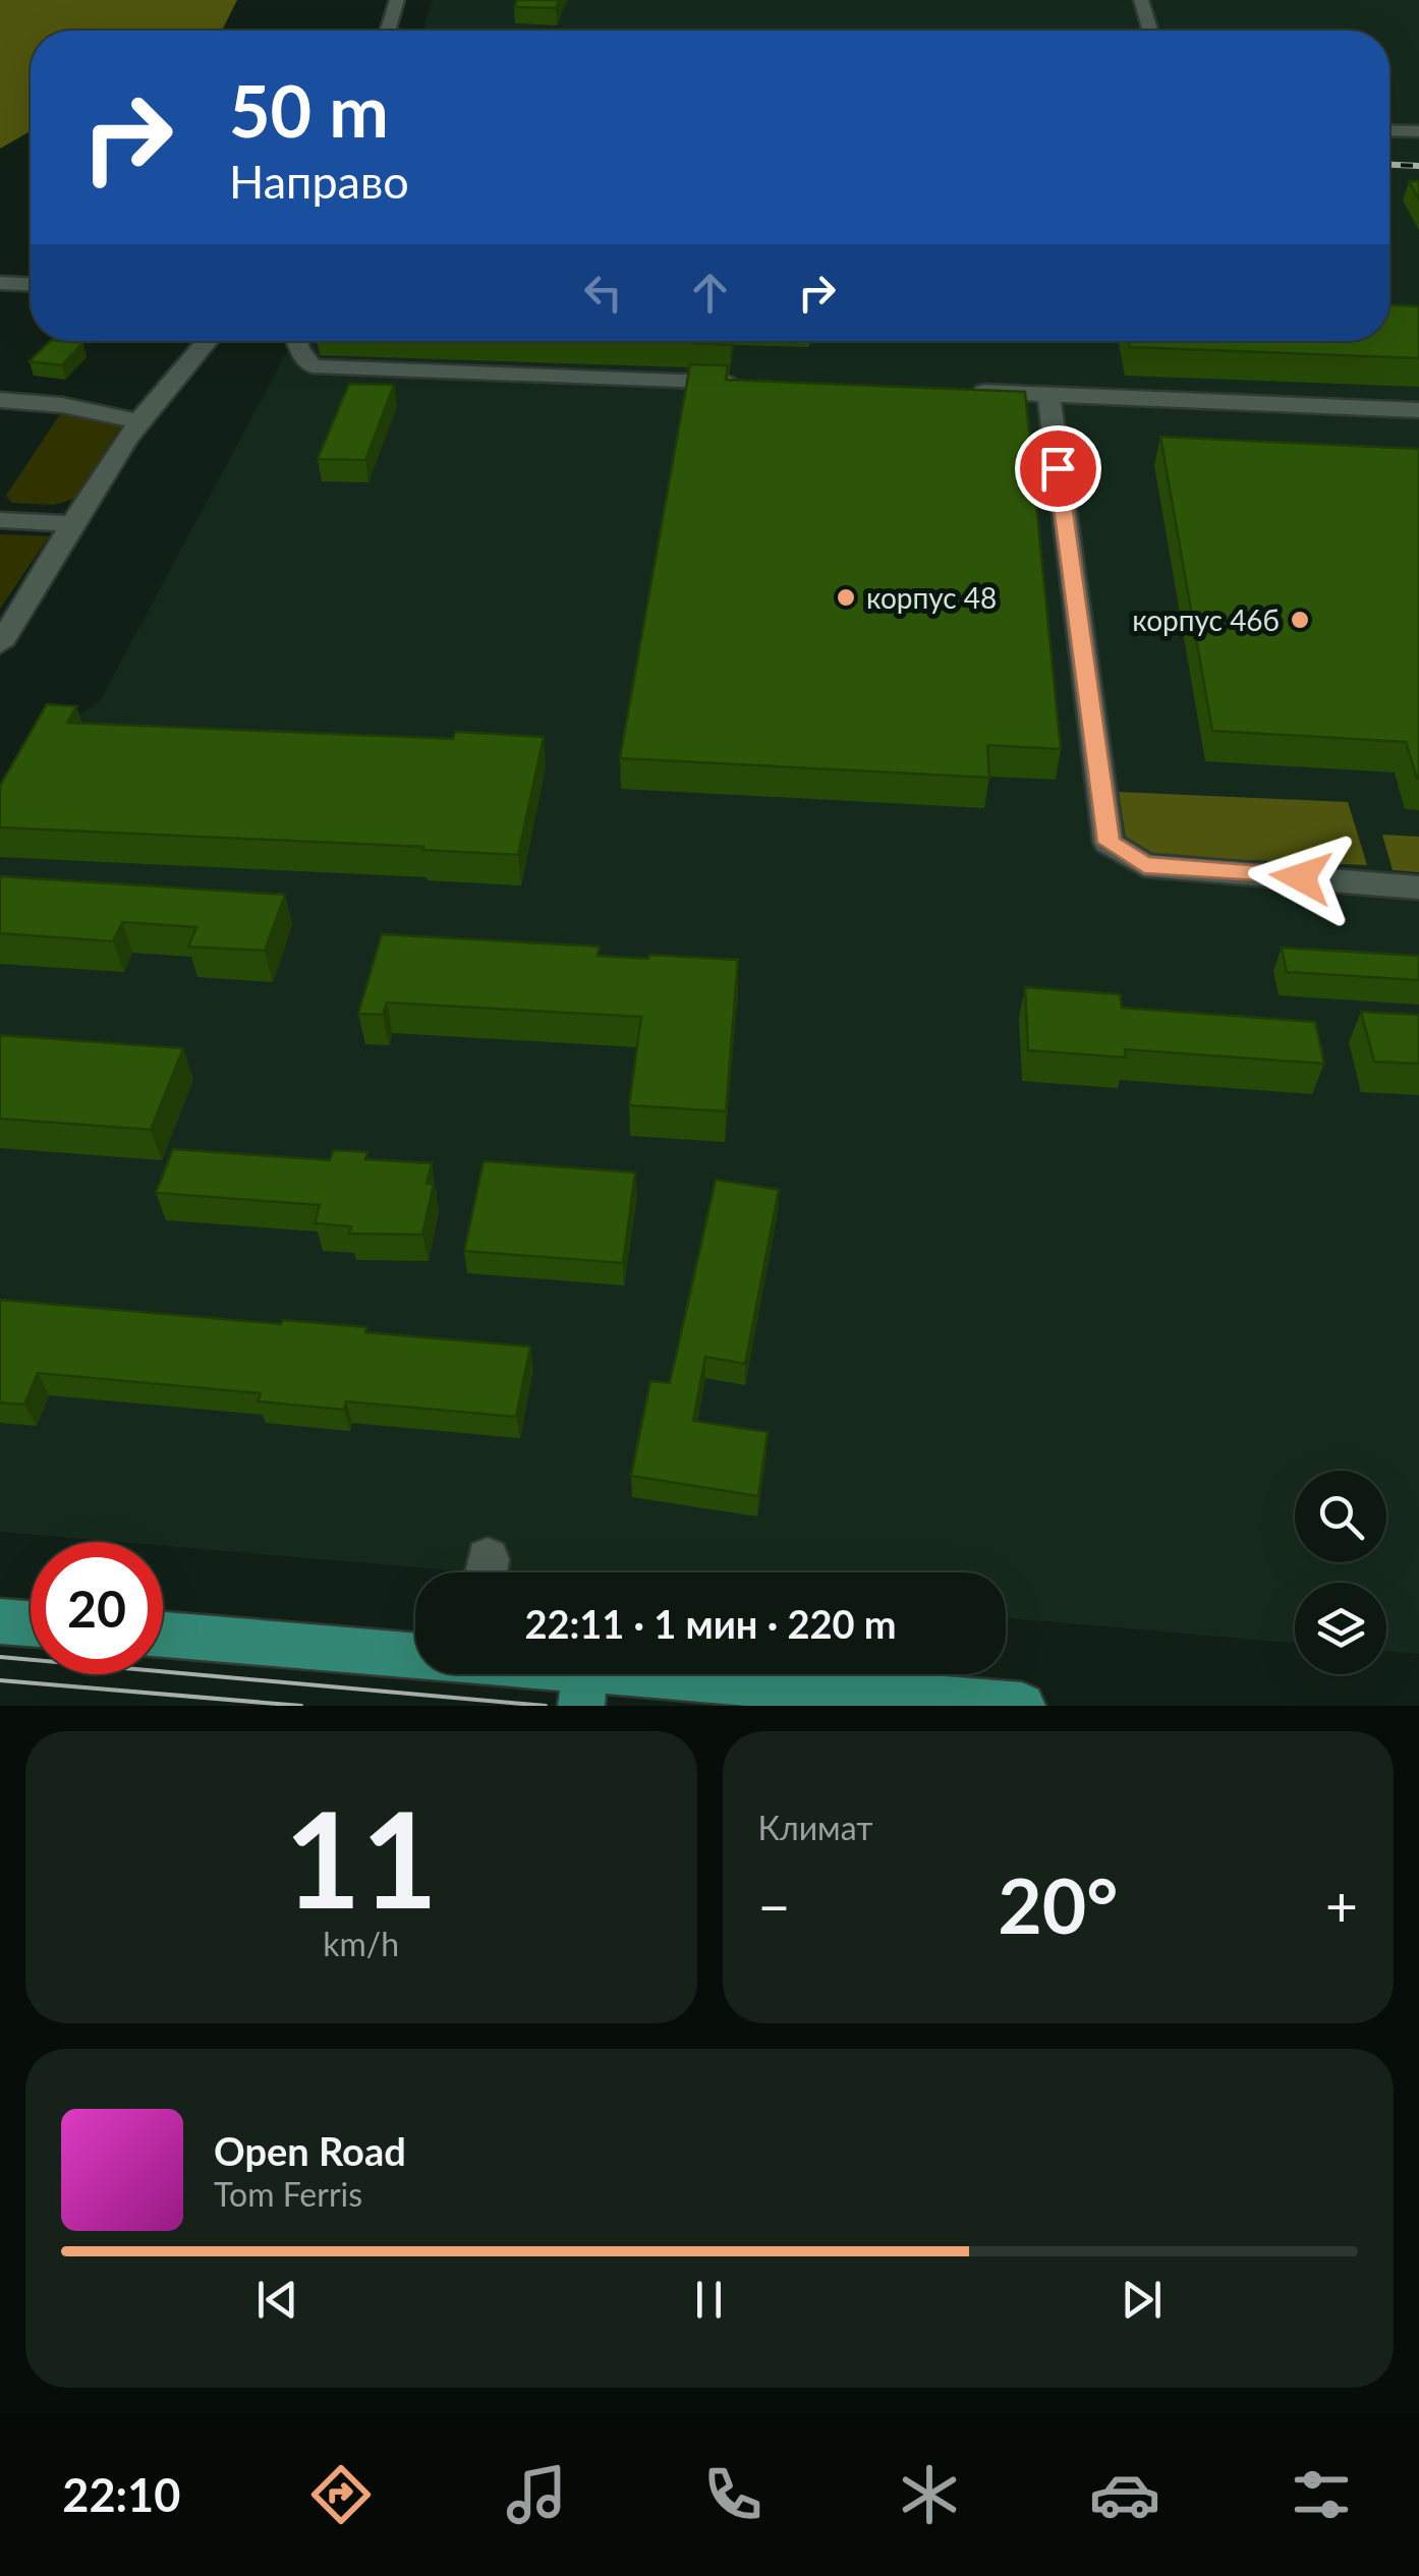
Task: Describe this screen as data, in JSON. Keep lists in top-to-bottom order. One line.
{"places":["корпус 48","корпус 46б"],"page":{"turn":["50 m","Направо"],"limit":"20","trip":"22:11 · 1 мин · 220 m","tile":[["11","km/h"],"Климат"],"heat":["−","20°","+"],"song":["Open Road","Tom Ferris"],"tabs":"22:10"}}
